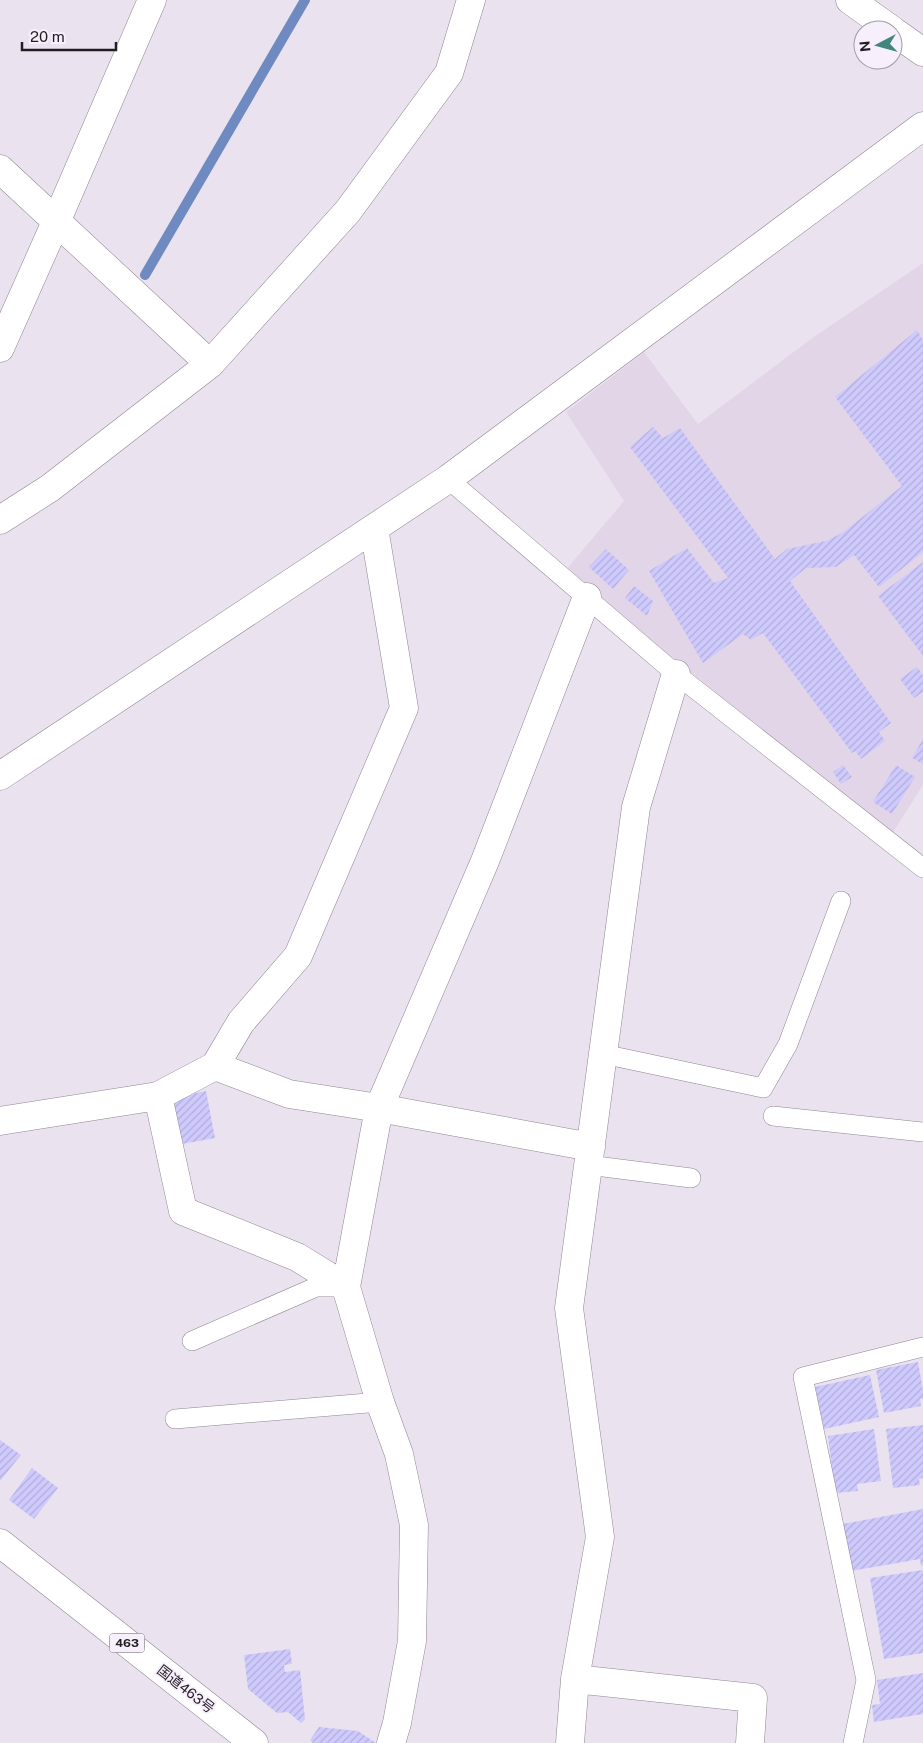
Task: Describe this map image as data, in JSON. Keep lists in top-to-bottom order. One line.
{"streets":{"main road":["463","国道463号"]},"scale_bar":"20 m","north":"left"}
